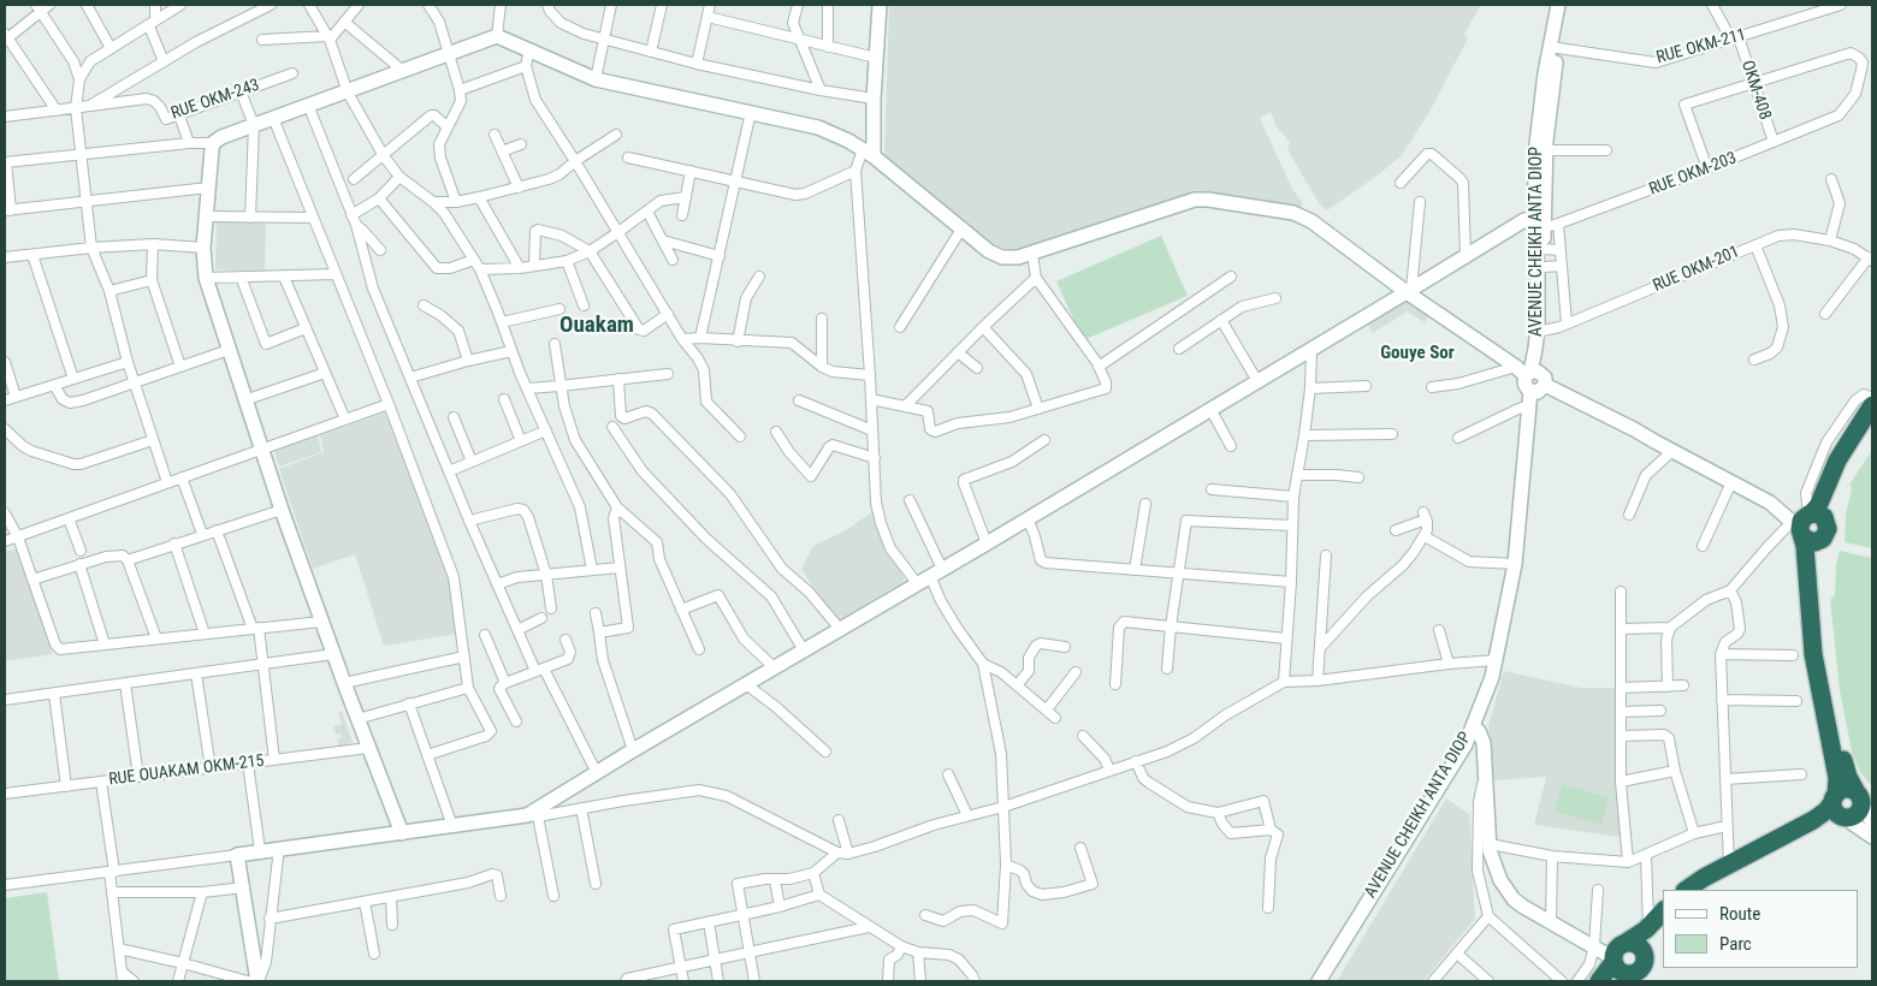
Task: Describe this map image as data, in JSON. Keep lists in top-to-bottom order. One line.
{"streets":{"street":["RUE OKM-211","OKM-408","RUE OKM-243","RUE OKM-203","AVENUE CHEIKH ANTA DIOP","RUE OKM-201","RUE OUAKAM OKM-215"]},"crossings":[["RUE OKM-211","OKM-408"],["RUE OKM-211","AVENUE CHEIKH ANTA DIOP"],["OKM-408","RUE OKM-203"],["RUE OKM-203","AVENUE CHEIKH ANTA DIOP"],["AVENUE CHEIKH ANTA DIOP","RUE OKM-201"]],"districts":["Ouakam","Gouye Sor"],"legend":["Route","Parc"]}
